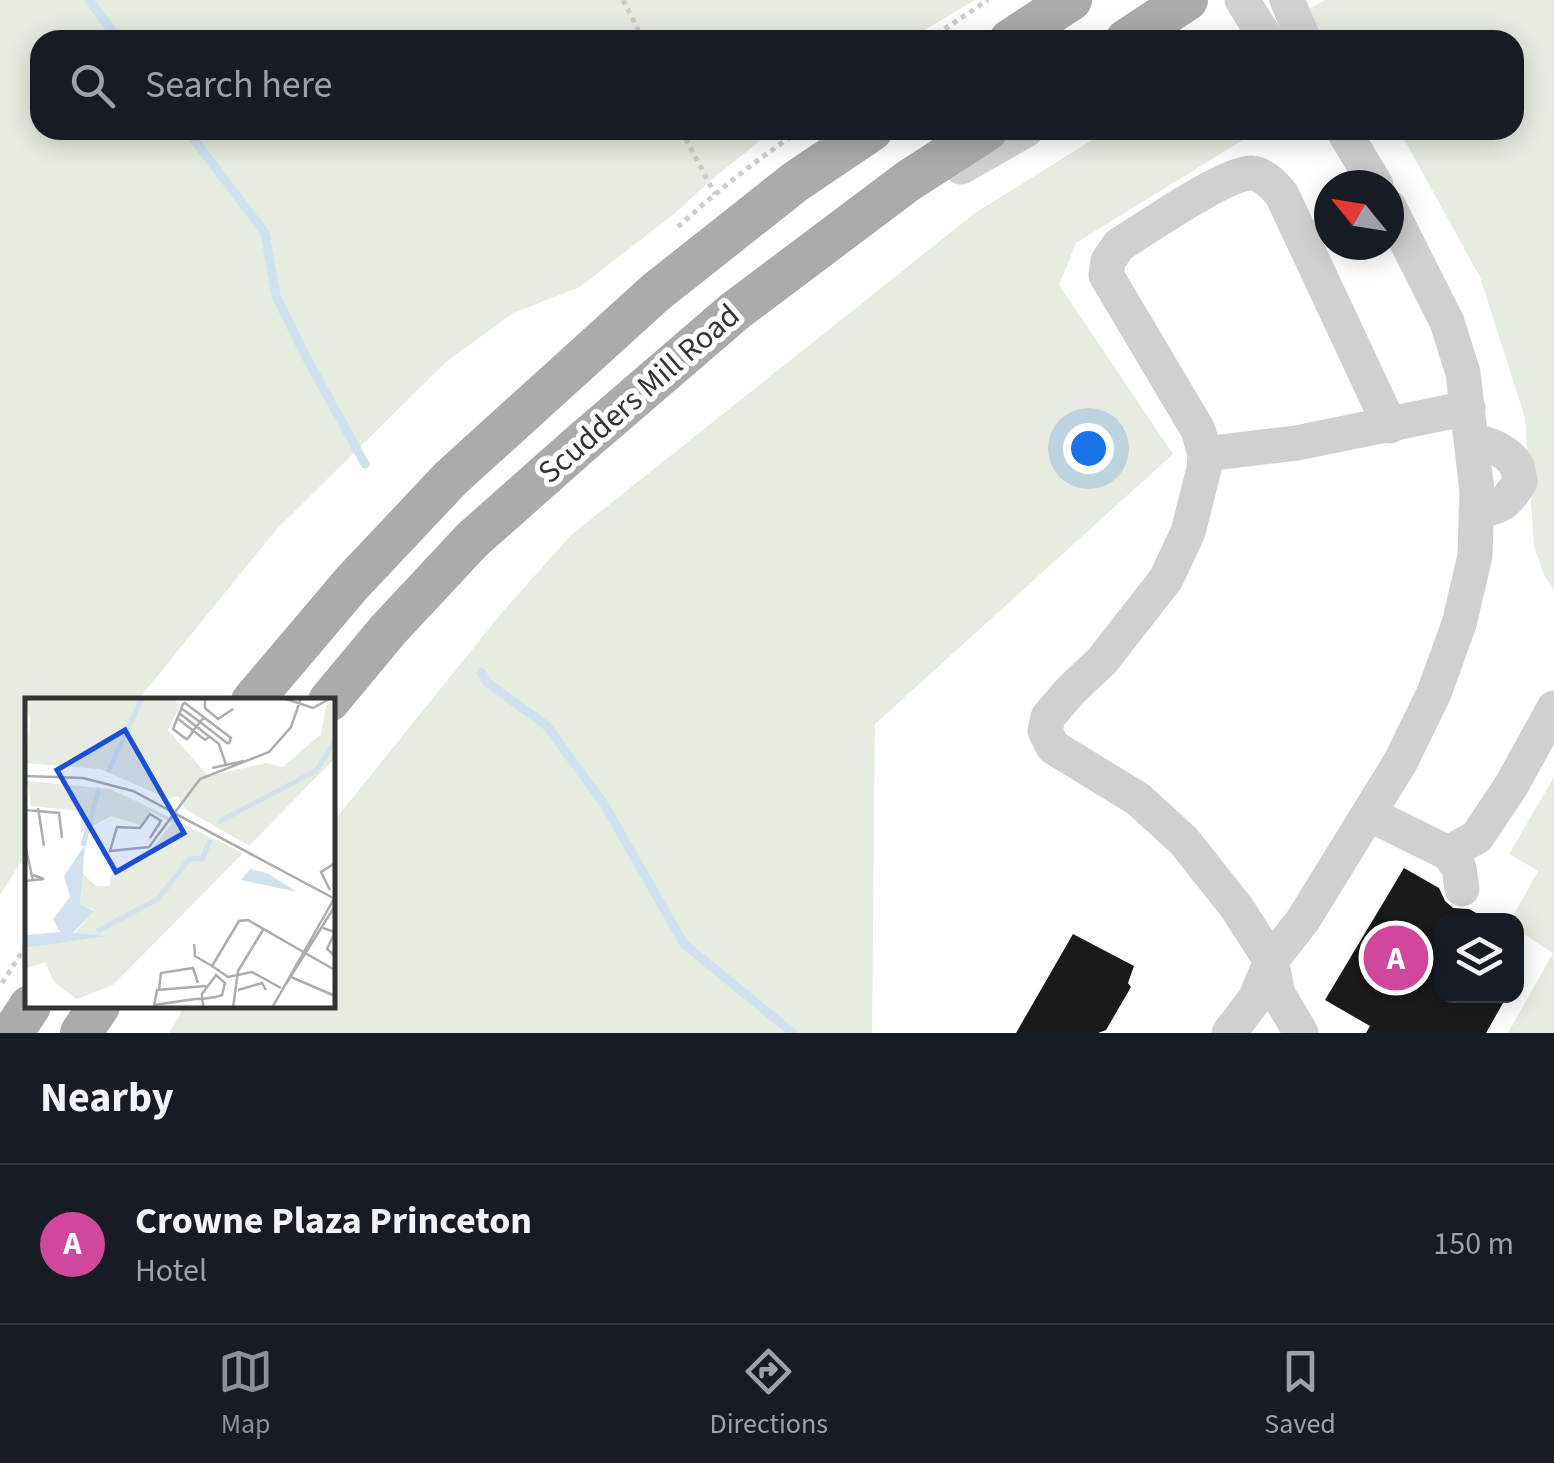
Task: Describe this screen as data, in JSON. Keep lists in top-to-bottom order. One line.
{"streets":{"main road":["Scudders Mill Road"]},"north":"top left","page":{"search":"Search here","pins":"A","heading":"Nearby","list":[{"mark":"A","name":"Crowne Plaza Princeton","note":"Hotel","value":"150 m"}],"nav":["Map","Directions","Saved"]}}
